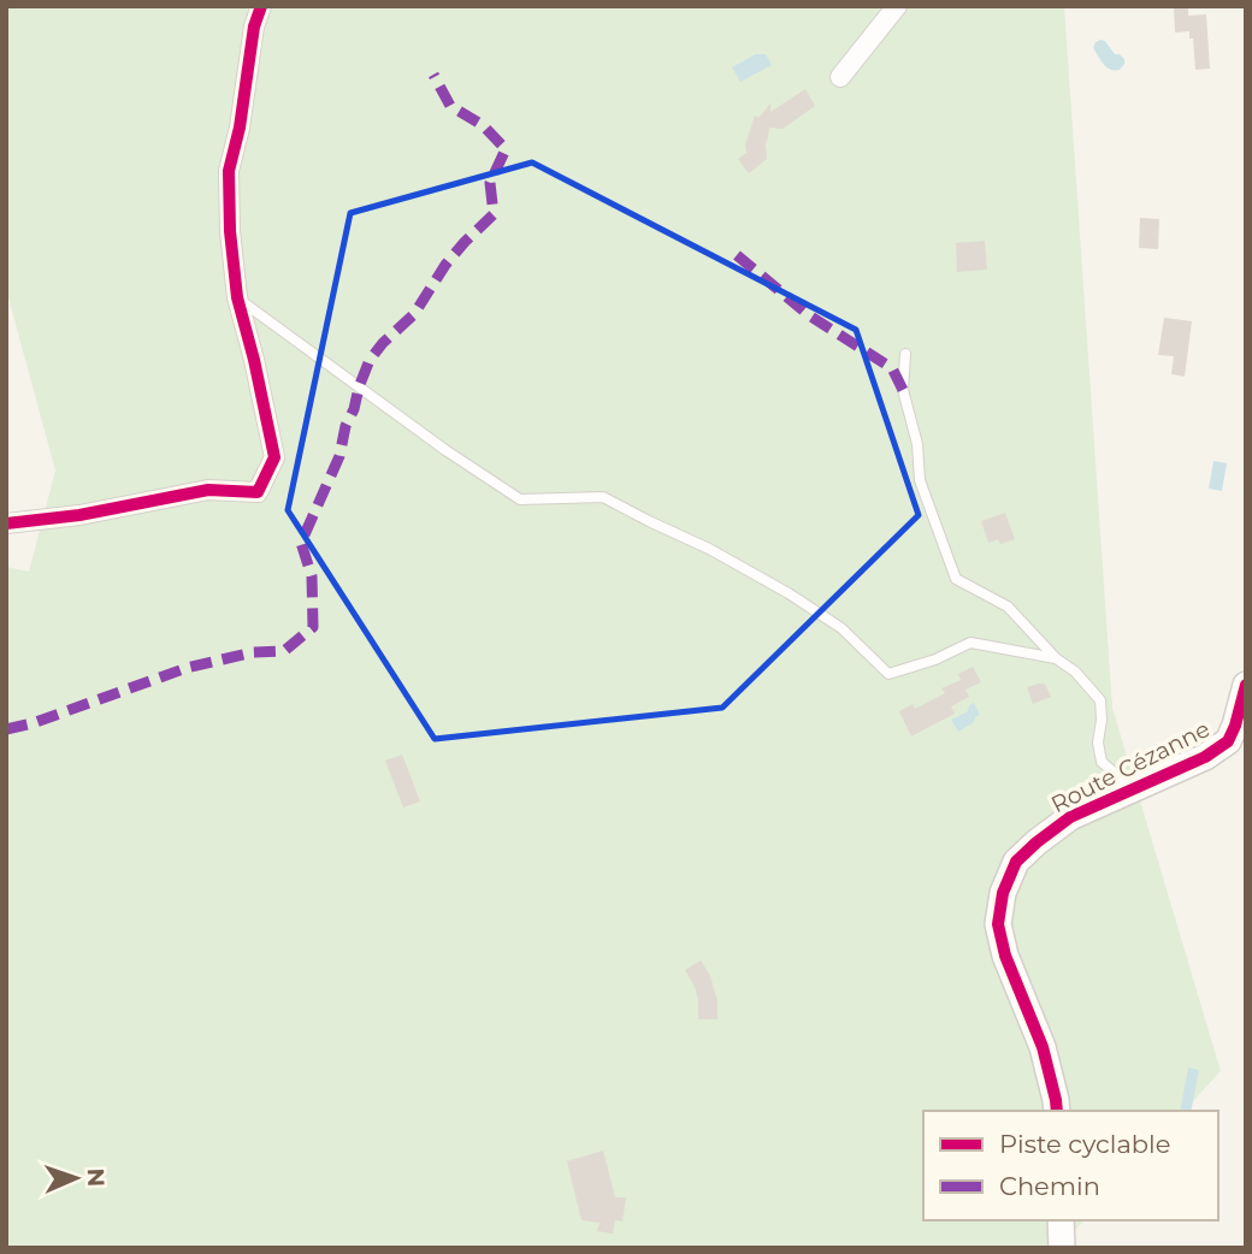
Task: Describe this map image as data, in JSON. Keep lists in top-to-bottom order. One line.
{"streets":{"street":["Route Cézanne"]},"legend":["Piste cyclable","Chemin"],"north":"right"}
